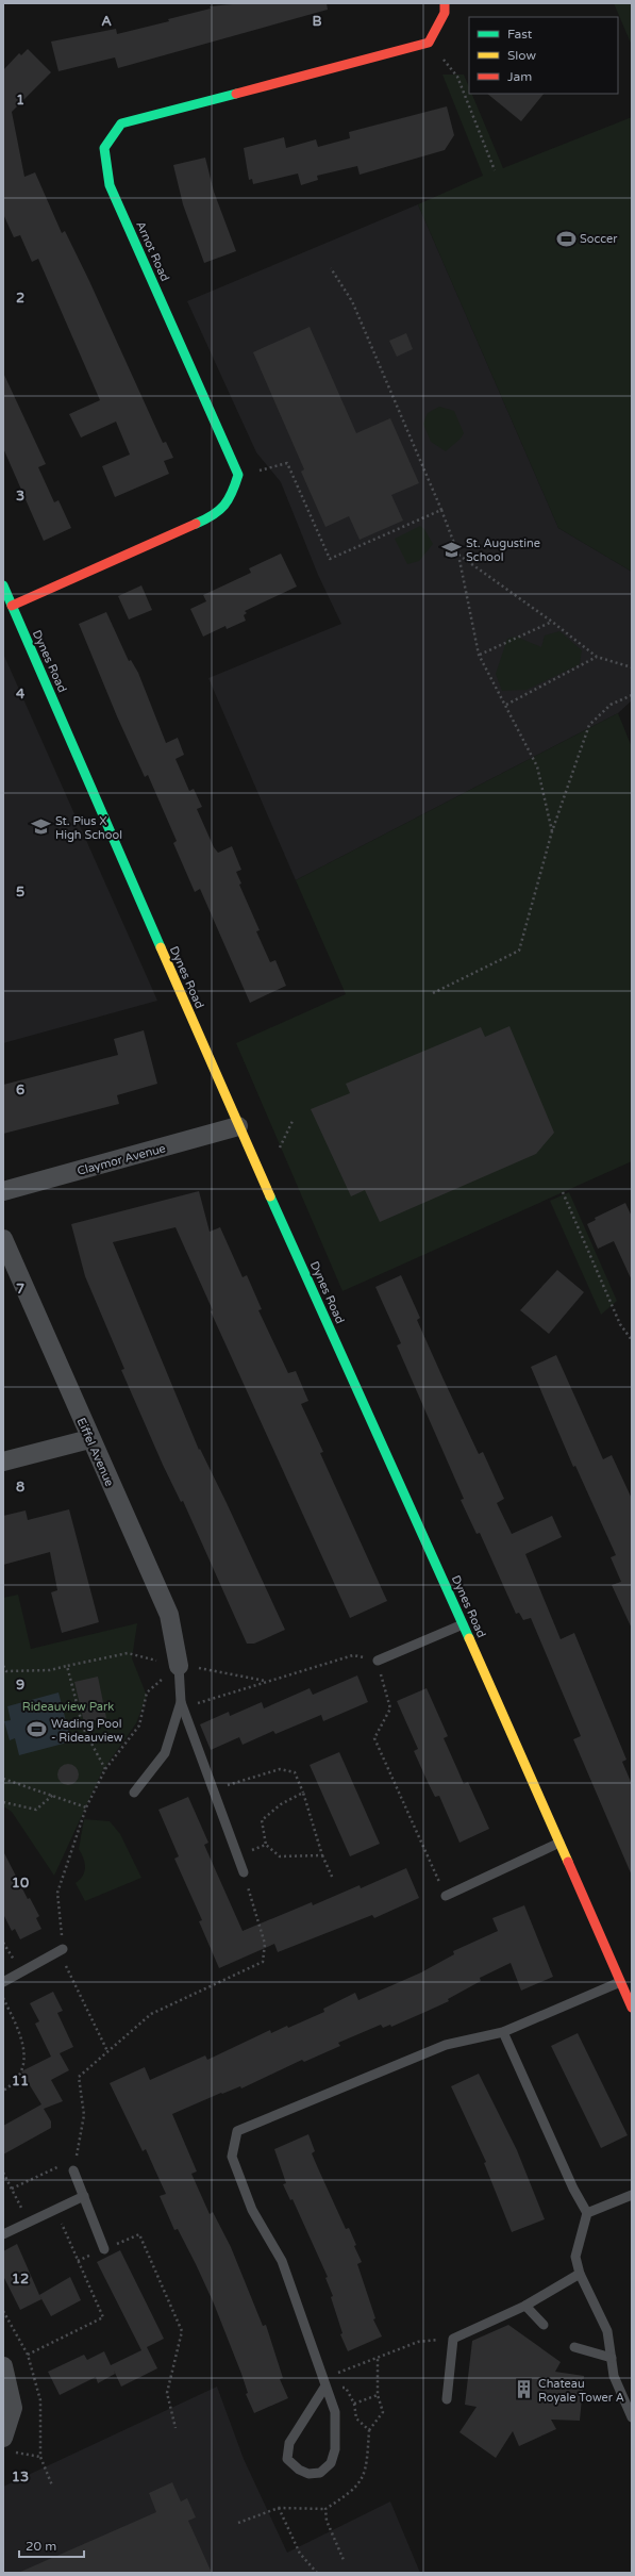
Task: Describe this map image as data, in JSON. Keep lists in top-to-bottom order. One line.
{"streets":{"street":["Arnot Road","Dynes Road","Claymor Avenue","Eiffel Avenue"]},"crossings":[["Dynes Road","Claymor Avenue"]],"parks":["Rideauview Park"],"places":{"sports":["Soccer","Wading Pool - Rideauview"],"school or university":["St. Augustine School","St. Pius X High School"],"building":["Chateau Royale Tower A"]},"legend":["Fast","Slow","Jam"],"scale_bar":"20 m","grid":{"columns":["A","B"],"rows":["1","2","3","4","5","6","7","8","9","10","11","12","13"]}}
